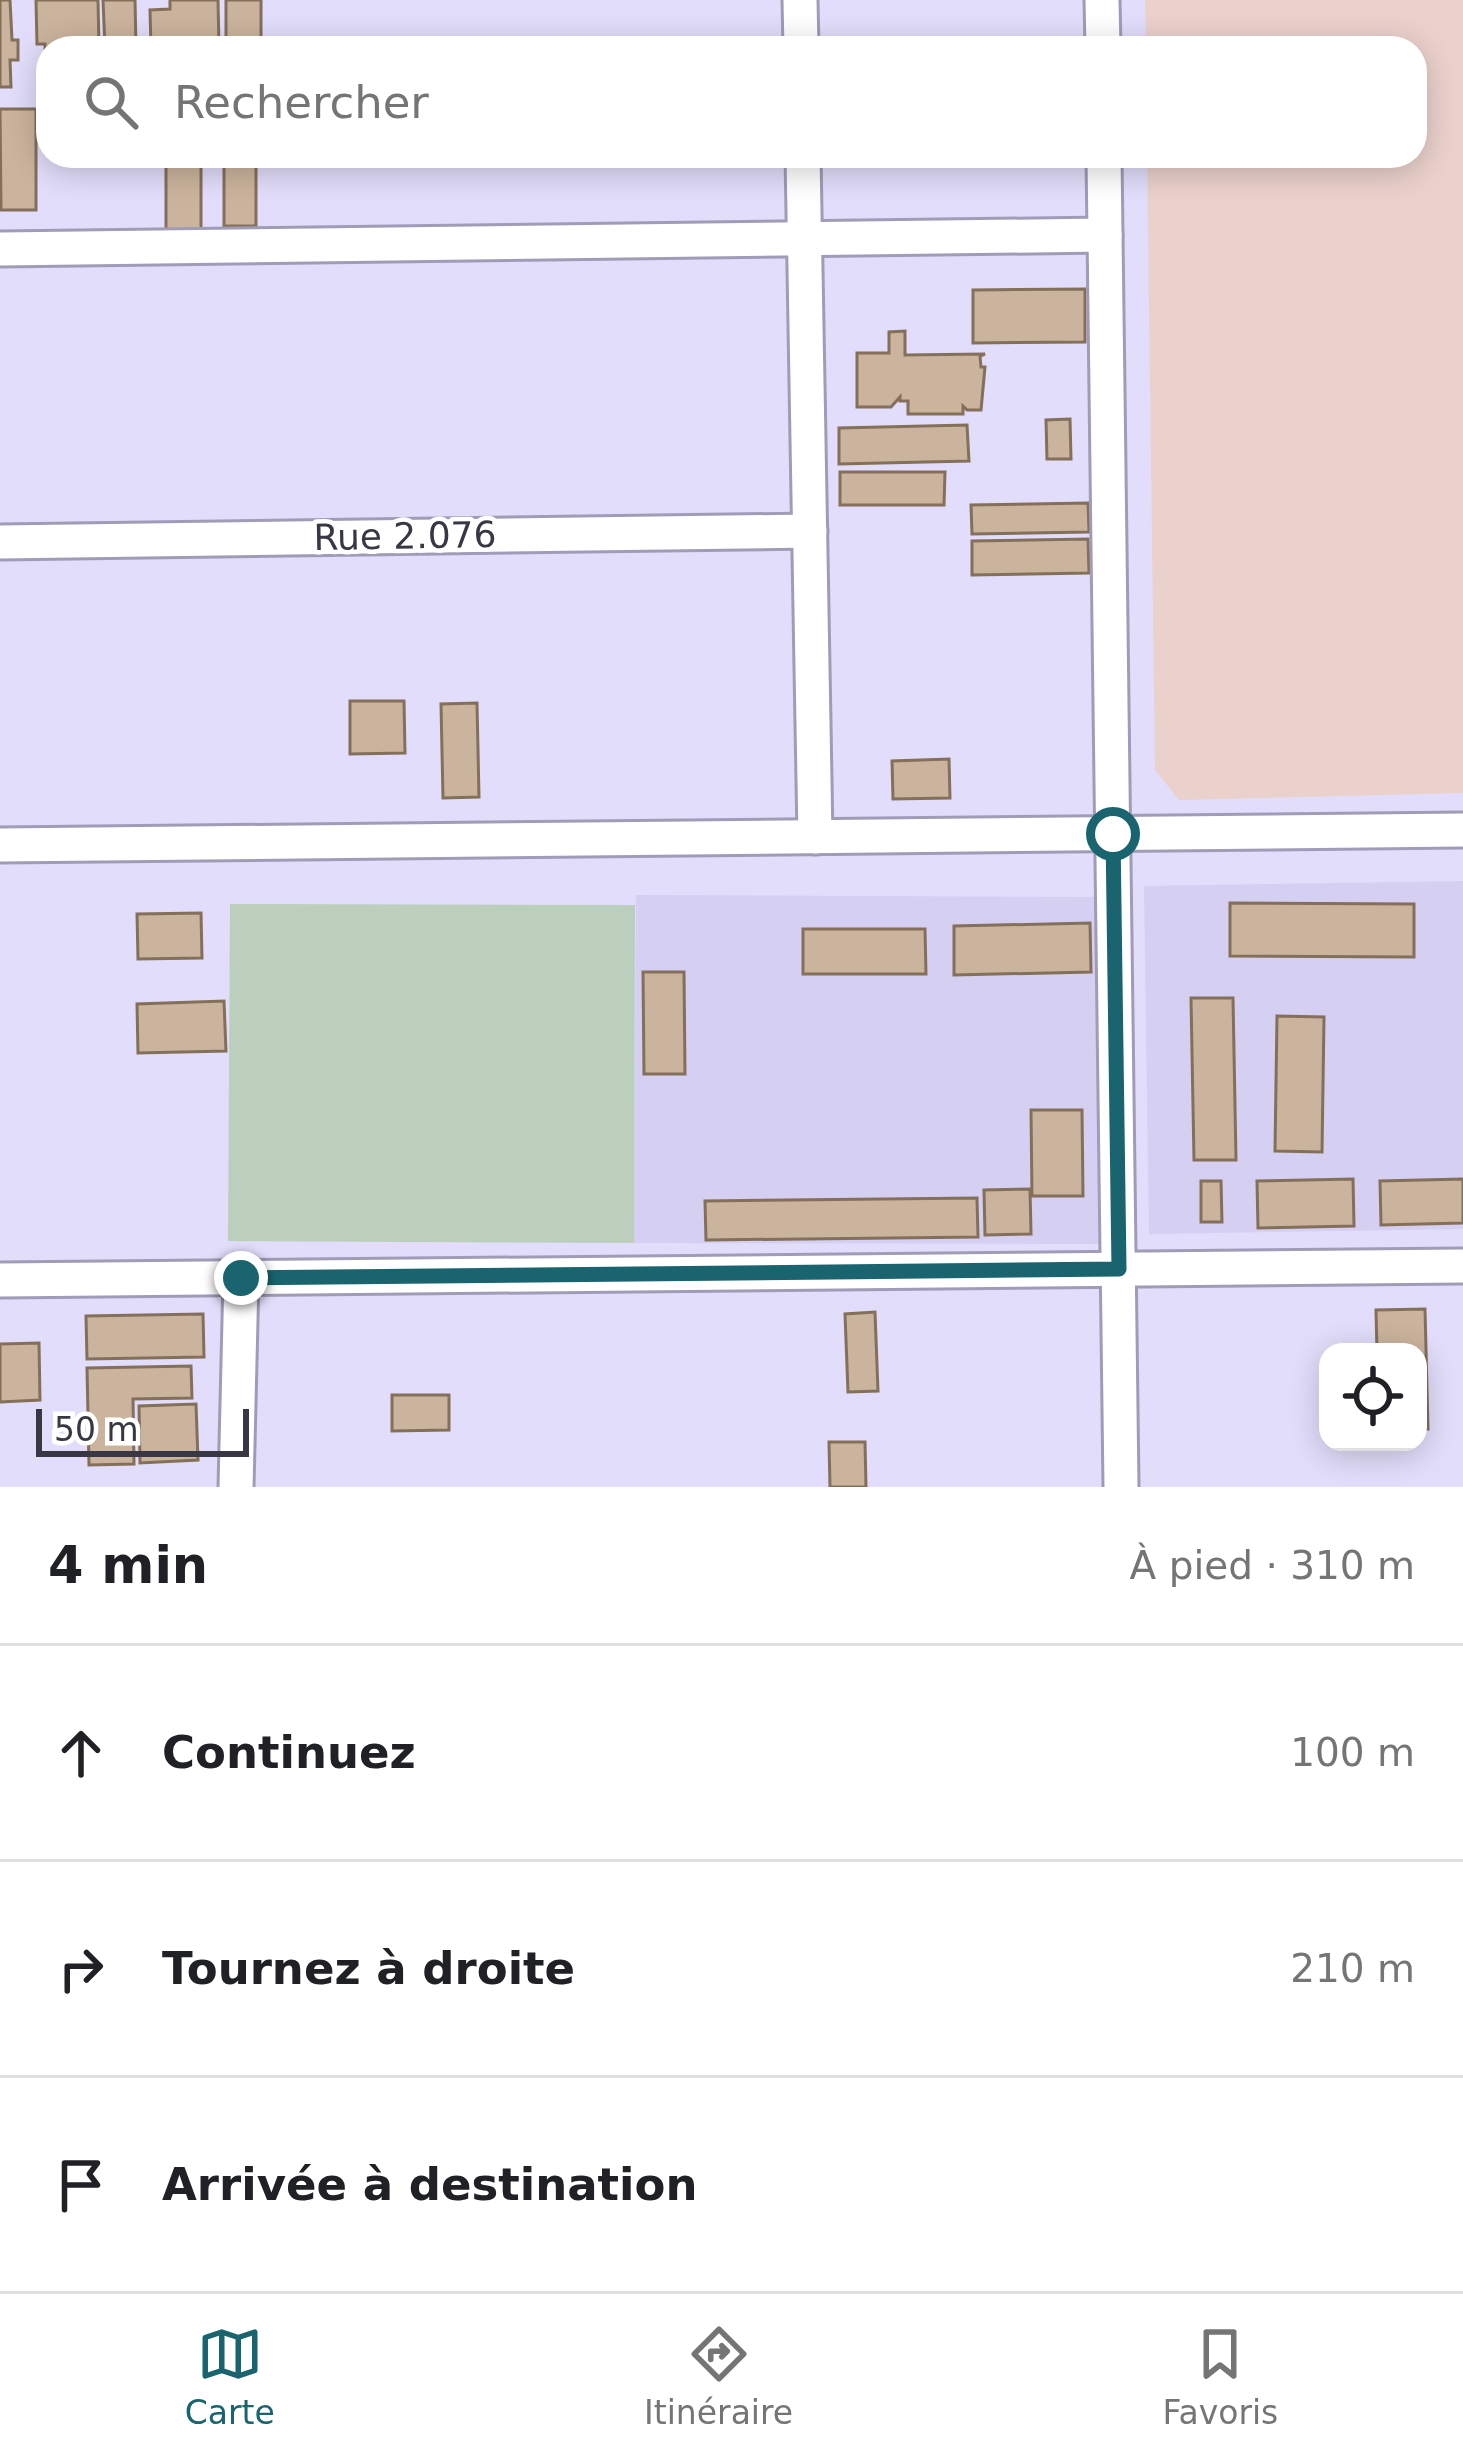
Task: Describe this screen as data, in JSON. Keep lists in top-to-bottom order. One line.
{"streets":{"street":["Rue 2.076"]},"scale_bar":"50 m","page":{"search":"Rechercher","scale":"50 m","heading":["4 min","À pied · 310 m"],"list":[["Continuez","100 m"],["Tournez à droite","210 m"],"Arrivée à destination"],"nav":["Carte","Itinéraire","Favoris"]}}
